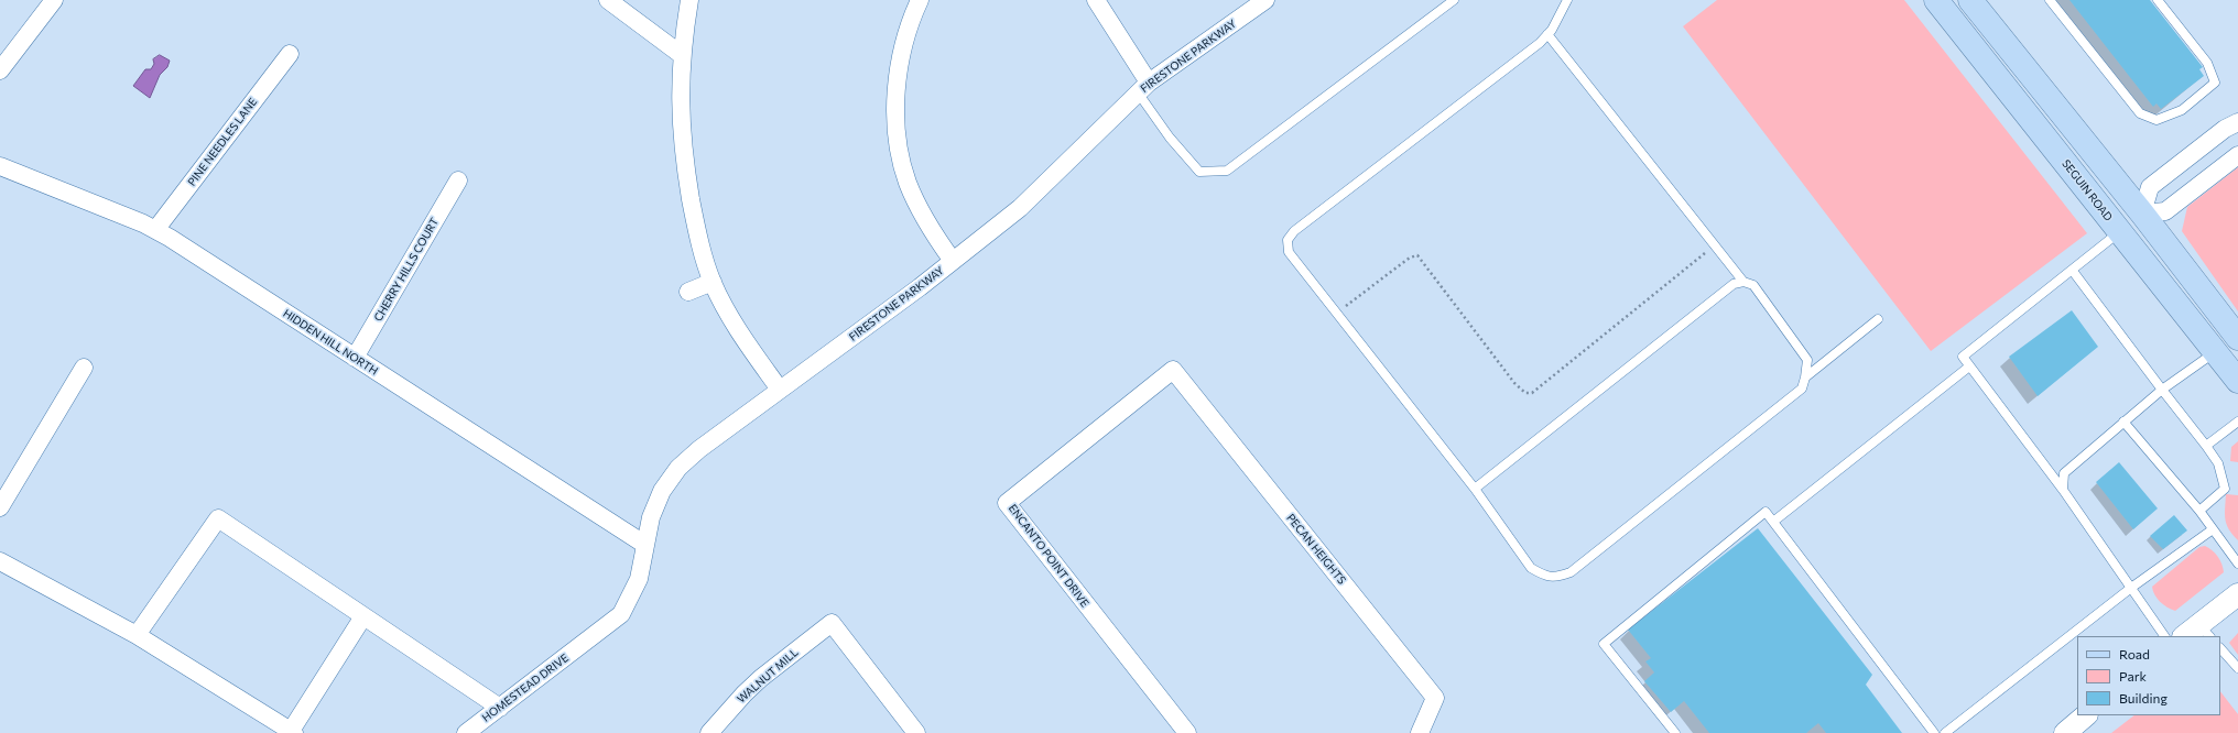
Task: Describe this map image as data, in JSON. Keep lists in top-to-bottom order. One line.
{"streets":{"main road":["SEGUIN ROAD"],"street":["FIRESTONE PARKWAY","PINE NEEDLES LANE","CHERRY HILLS COURT","HIDDEN HILL NORTH","PECAN HEIGHTS","ENCANTO POINT DRIVE","WALNUT MILL","HOMESTEAD DRIVE"]},"crossings":[["FIRESTONE PARKWAY","HIDDEN HILL NORTH"],["FIRESTONE PARKWAY","HOMESTEAD DRIVE"],["PINE NEEDLES LANE","HIDDEN HILL NORTH"],["CHERRY HILLS COURT","HIDDEN HILL NORTH"],["PECAN HEIGHTS","ENCANTO POINT DRIVE"]],"legend":["Road","Park","Building"]}
